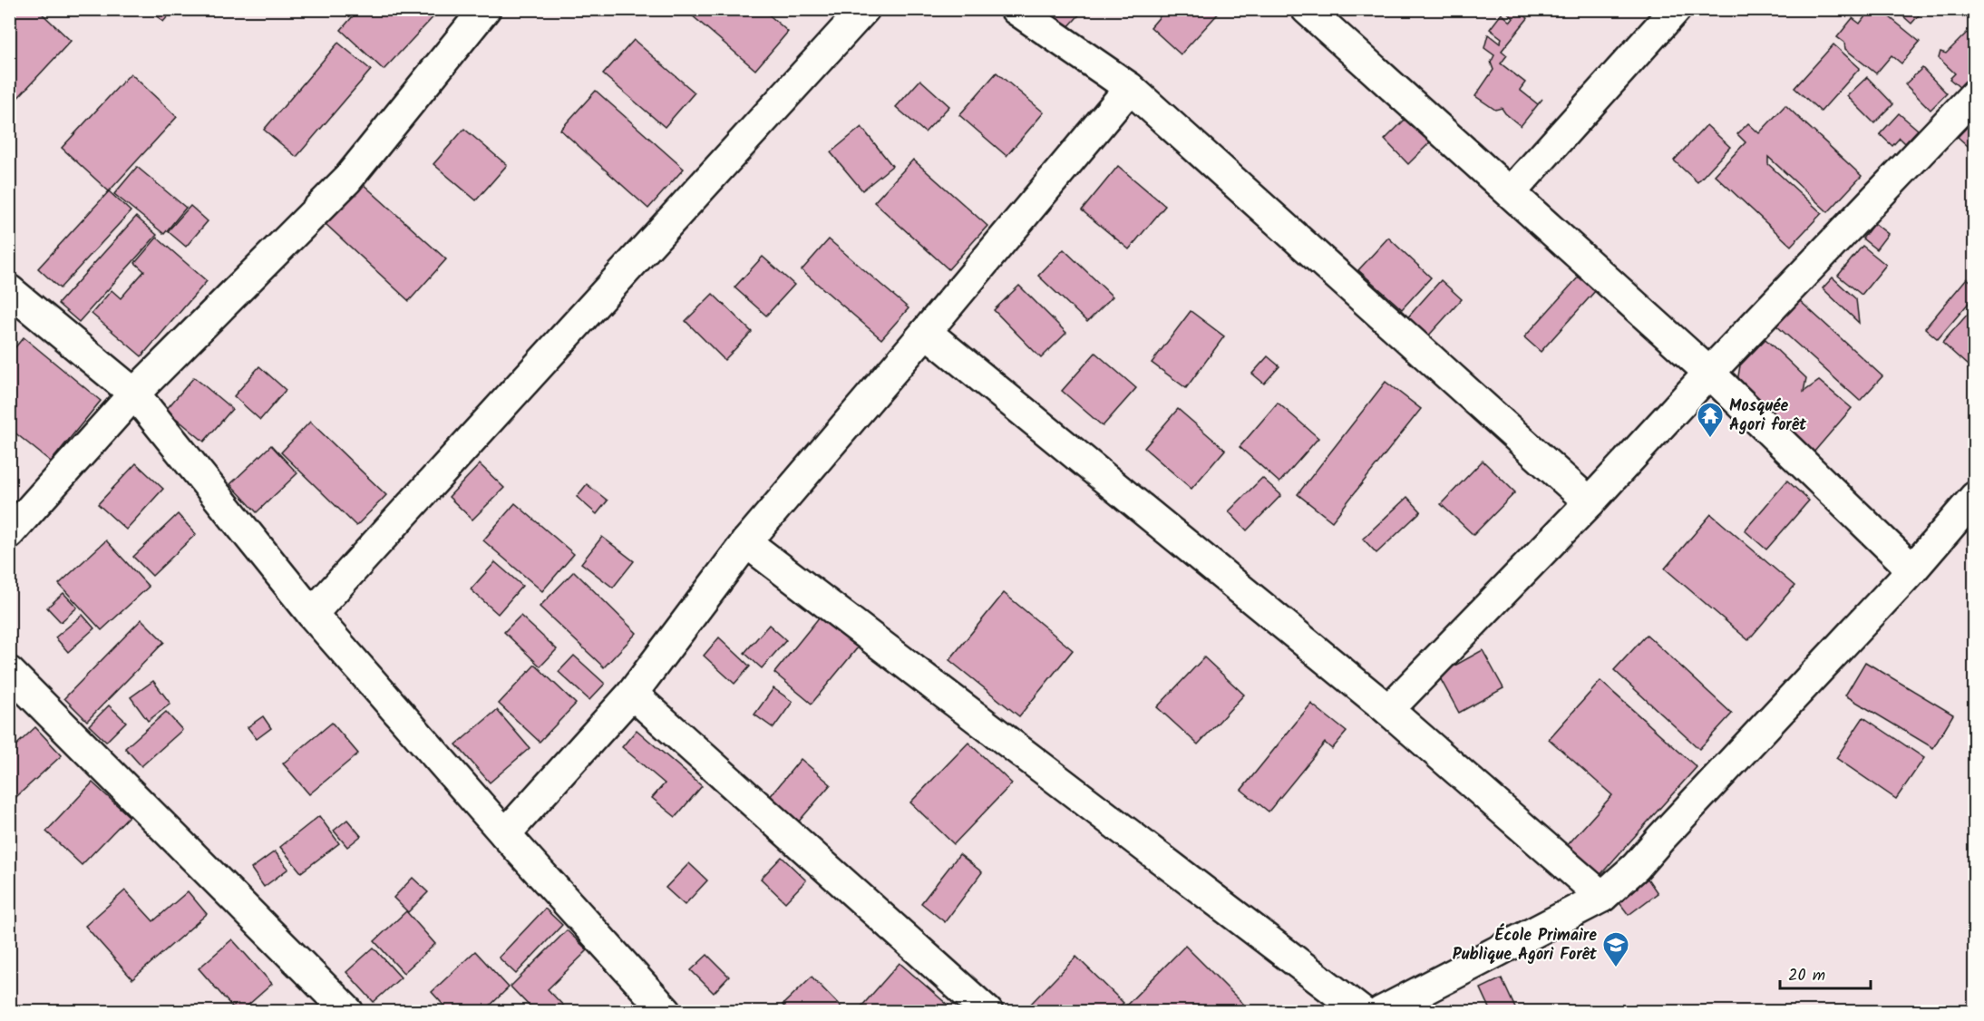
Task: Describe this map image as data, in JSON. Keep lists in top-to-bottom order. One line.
{"places":{"temple":["Mosquée Agori forêt"],"school or university":["École Primaire Publique Agori Forêt"]},"scale_bar":"20 m"}
